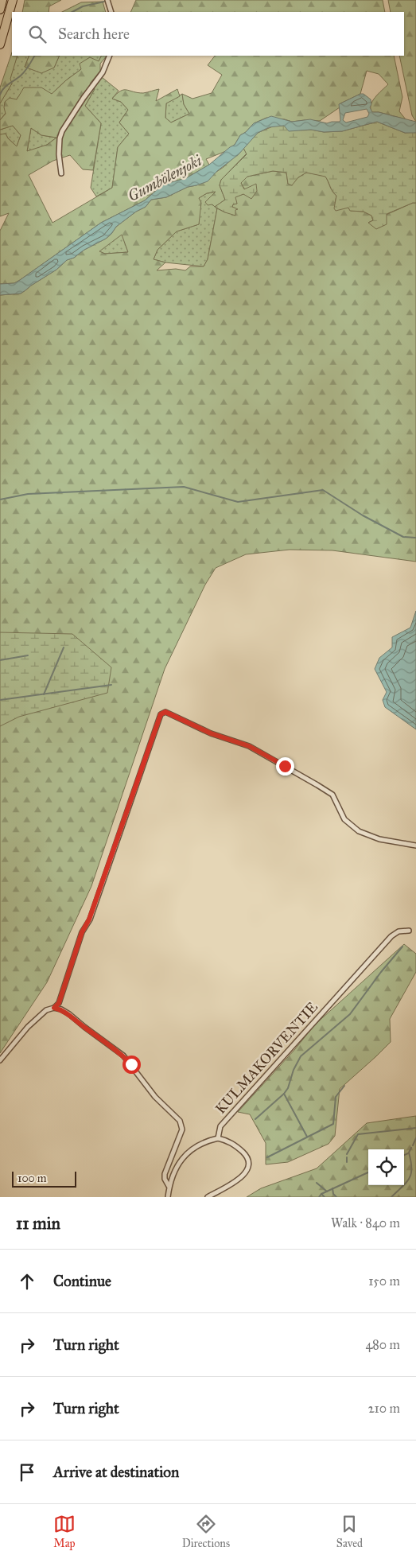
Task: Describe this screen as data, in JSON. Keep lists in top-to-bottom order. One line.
{"streets":{"street":["KULMAKORVENTIE"]},"water":["Gumbölenjoki"],"scale_bar":"100 m","page":{"search":"Search here","scale":"100 m","heading":["11 min","Walk · 840 m"],"list":[["Continue","150 m"],["Turn right","480 m"],["Turn right","210 m"],"Arrive at destination"],"nav":["Map","Directions","Saved"]}}
